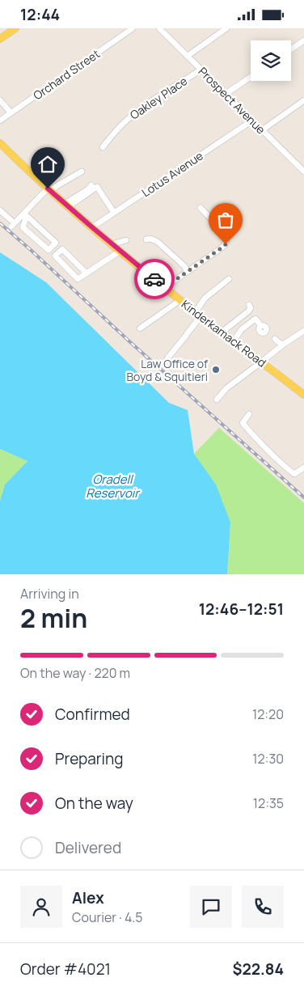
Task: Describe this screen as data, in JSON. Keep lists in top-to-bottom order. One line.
{"streets":{"main road":["Kinderkamack Road"],"street":["Orchard Street","Oakley Place","Prospect Avenue","Lotus Avenue"]},"crossings":[["Oakley Place","Prospect Avenue"],["Prospect Avenue","Lotus Avenue"],["Lotus Avenue","Kinderkamack Road"]],"water":["Oradell Reservoir"],"places":["Law Office of Boyd & Squitieri"],"page":{"status":"12:44","heading":["2 min","Arriving in","12:46–12:51"],"panel":["Alex","Courier · 4.5","Order #4021","$22.84"],"bar":"On the way · 220 m","list":[["Confirmed","12:20"],["Preparing","12:30"],["On the way","12:35"],"Delivered"]}}
